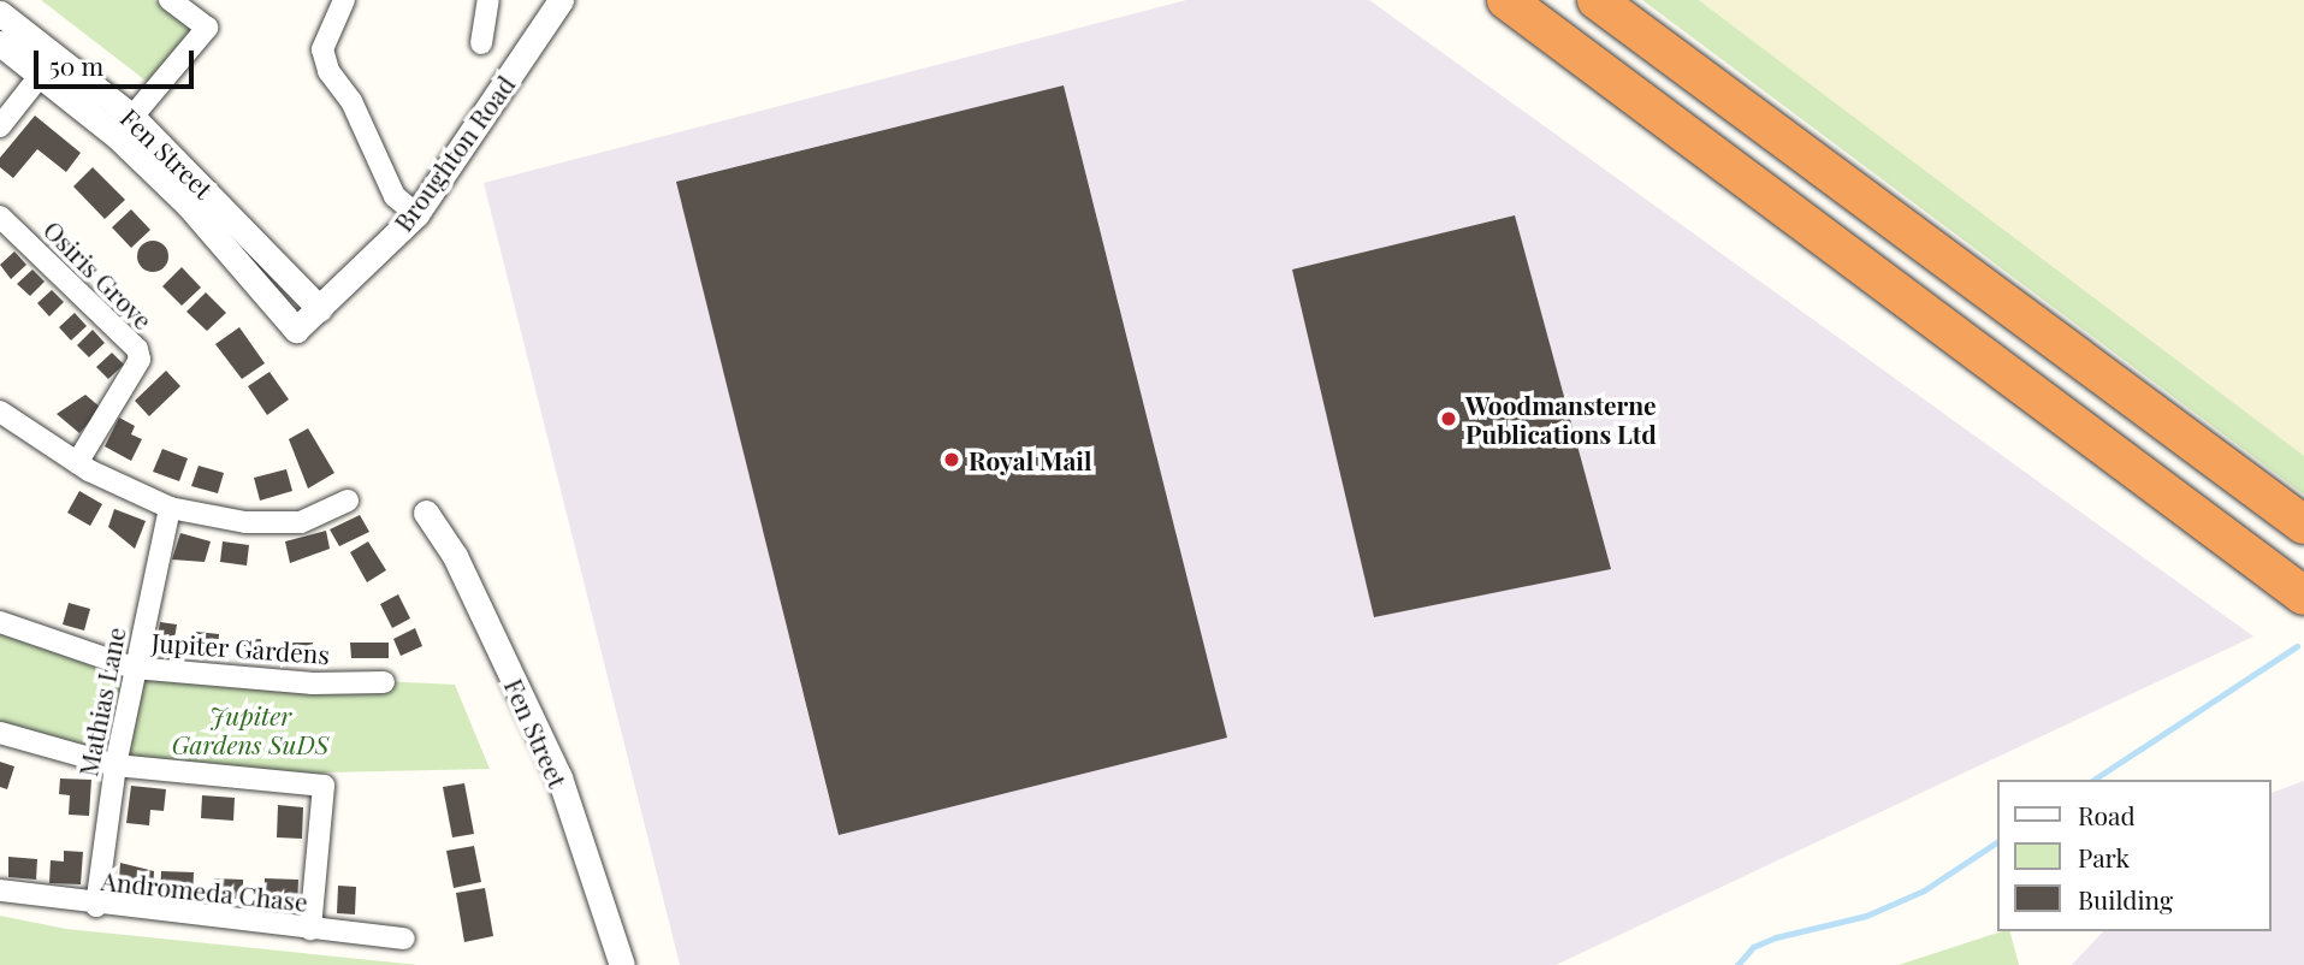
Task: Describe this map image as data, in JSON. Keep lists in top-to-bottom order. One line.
{"streets":{"street":["Fen Street","Broughton Road","Osiris Grove","Jupiter Gardens","Mathias Lane","Andromeda Chase"]},"crossings":[["Fen Street","Broughton Road"],["Jupiter Gardens","Mathias Lane"],["Mathias Lane","Andromeda Chase"]],"parks":["Jupiter Gardens SuDS"],"places":["Woodmansterne Publications Ltd","Royal Mail"],"legend":["Road","Park","Building"],"scale_bar":"50 m"}
